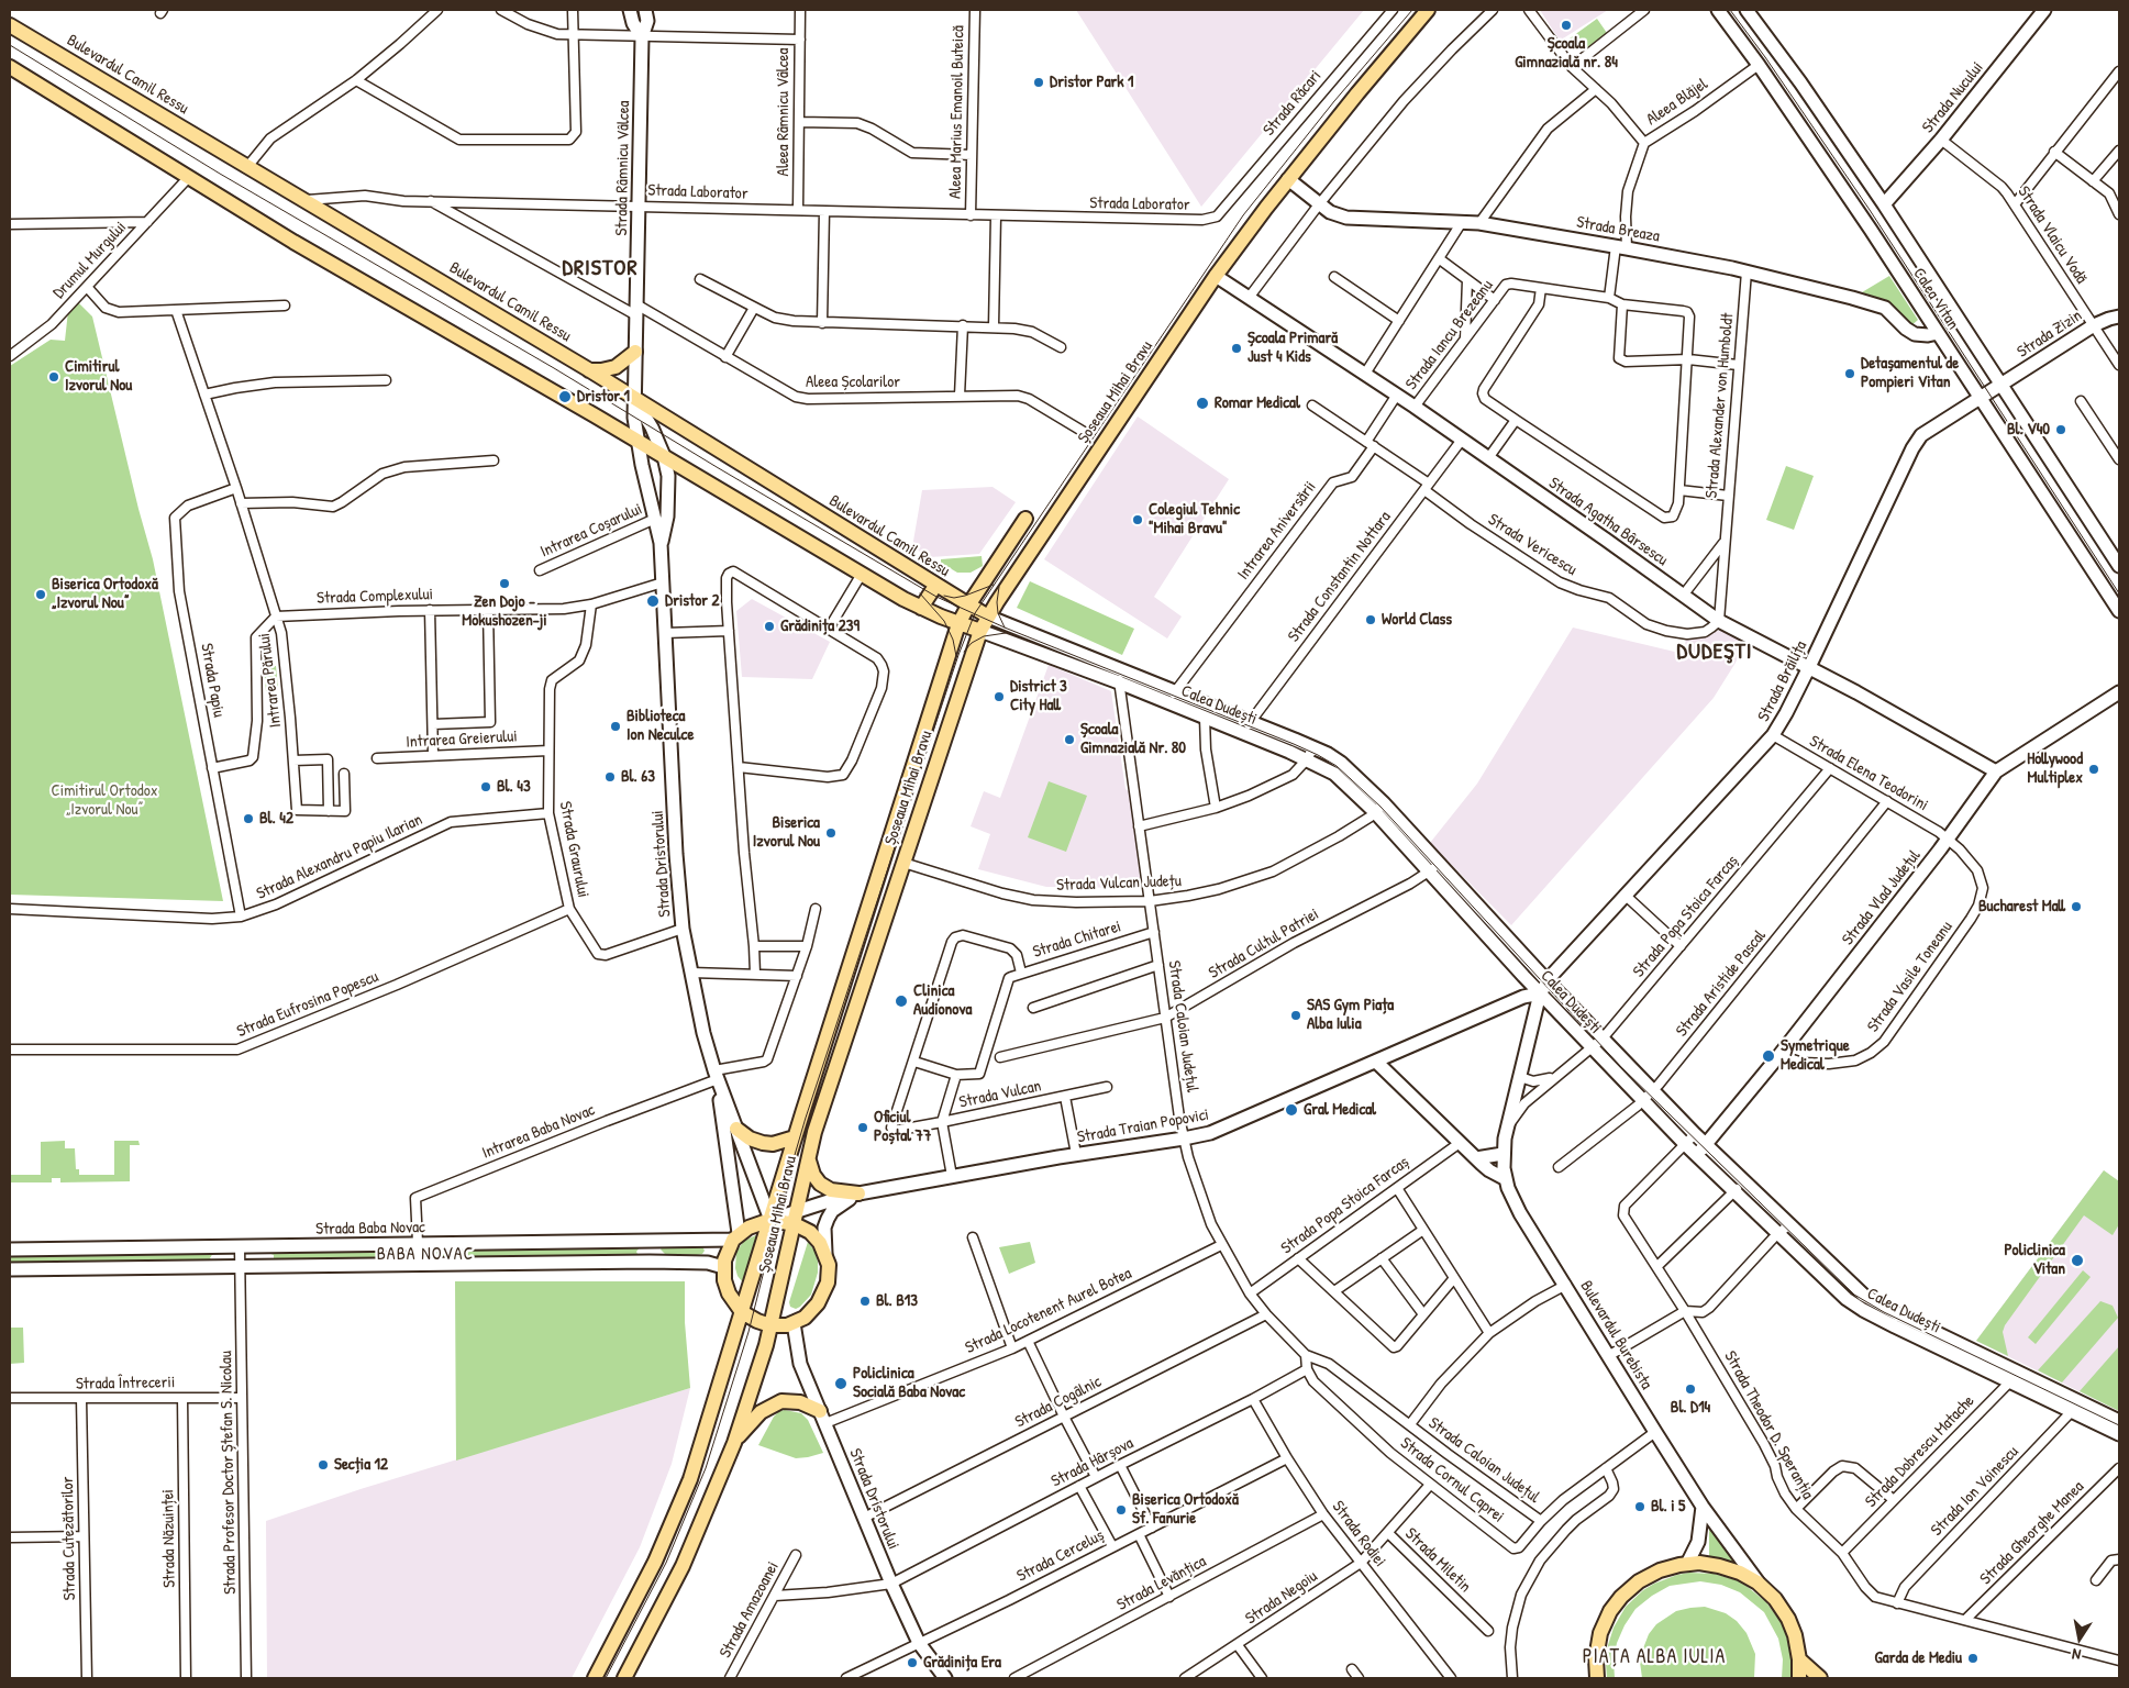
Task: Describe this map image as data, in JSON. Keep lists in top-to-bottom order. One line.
{"streets":{"main road":["Bulevardul Camil Ressu","Șoseaua Mihai Bravu"],"street":["Strada Nucului","Aleea Blăjel","Strada Răcari","Aleea Râmnicu Vâlcea","Aleea Marius Emanoil Buteică","Strada Râmnicu Vâlcea","Strada Laborator","Strada Breaza","Strada Vlaicu Vodă","Drumul Murgului","Calea Vitan","Strada Zizin","Strada Iancu Brezeanu","Aleea Școlarilor","Strada Alexander von Humboldt","Strada Agatha Bârsescu","Intrarea Coșarului","Intrarea Aniversării","Strada Vericescu","Strada Constantin Nottara","Strada Complexului","Strada Papiu","Intrarea Părului","Strada Brăilița","Calea Dudești","Intrarea Greierului","Strada Elena Teodorini","Strada Graurului","Strada Alexandru Papiu Ilarian","Strada Dristorului","Strada Vulcan Județu","Strada Vlad Județul","Strada Popa Stoica Farcaș","Strada Chitarei","Strada Cultul Patriei","Strada Vasile Toneanu","Strada Aristide Pascal","Strada Eufrosina Popescu","Strada Caloian Județul","Strada Vulcan","Strada Traian Popovici","Intrarea Baba Novac","Strada Baba Novac","Strada Locotenent Aurel Botea","Bulevardul Burebista","Strada Întrecerii","Strada Cogâlnic","Strada Theodor D. Speranția","Strada Dobrescu Matache","Strada Hârșova","Strada Profesor Doctor Ștefan S. Nicolau","Strada Cornul Caprei","Strada Ion Voinescu","Strada Gheorghe Manea","Strada Rodiei","Strada Cutezătorilor","Strada Năzuinței","Strada Cerceluș","Strada Miletin","Strada Levănțica","Strada Negoiu","Strada Amazoanei"]},"crossings":[["Bulevardul Camil Ressu","Strada Râmnicu Vâlcea"],["Bulevardul Camil Ressu","Strada Laborator"],["Bulevardul Camil Ressu","Șoseaua Mihai Bravu"],["Bulevardul Camil Ressu","Calea Dudești"],["Bulevardul Camil Ressu","Strada Dristorului"],["Strada Nucului","Strada Vlaicu Vodă"],["Strada Nucului","Calea Vitan"],["Aleea Blăjel","Calea Vitan"],["Strada Răcari","Strada Laborator"],["Aleea Râmnicu Vâlcea","Strada Râmnicu Vâlcea"],["Aleea Râmnicu Vâlcea","Strada Laborator"],["Aleea Marius Emanoil Buteică","Strada Laborator"],["Strada Râmnicu Vâlcea","Strada Laborator"],["Strada Râmnicu Vâlcea","Aleea Școlarilor"],["Strada Râmnicu Vâlcea","Strada Dristorului"],["Strada Laborator","Aleea Școlarilor"],["Strada Breaza","Calea Vitan"],["Strada Breaza","Șoseaua Mihai Bravu"],["Strada Breaza","Strada Alexander von Humboldt"],["Strada Vlaicu Vodă","Strada Zizin"],["Calea Vitan","Strada Zizin"],["Calea Vitan","Strada Brăilița"],["Strada Zizin","Strada Brăilița"],["Strada Iancu Brezeanu","Strada Agatha Bârsescu"],["Șoseaua Mihai Bravu","Strada Agatha Bârsescu"],["Șoseaua Mihai Bravu","Calea Dudești"],["Șoseaua Mihai Bravu","Strada Dristorului"],["Șoseaua Mihai Bravu","Strada Vulcan Județu"],["Șoseaua Mihai Bravu","Strada Traian Popovici"],["Strada Alexander von Humboldt","Strada Agatha Bârsescu"],["Strada Alexander von Humboldt","Strada Vericescu"],["Strada Agatha Bârsescu","Intrarea Aniversării"],["Strada Agatha Bârsescu","Strada Vericescu"],["Strada Agatha Bârsescu","Strada Constantin Nottara"],["Strada Agatha Bârsescu","Strada Brăilița"],["Strada Agatha Bârsescu","Strada Vlad Județul"],["Intrarea Coșarului","Strada Dristorului"],["Intrarea Aniversării","Strada Vericescu"],["Intrarea Aniversării","Calea Dudești"],["Strada Vericescu","Strada Constantin Nottara"],["Strada Constantin Nottara","Calea Dudești"],["Strada Complexului","Intrarea Părului"],["Strada Complexului","Strada Graurului"],["Strada Complexului","Strada Dristorului"],["Strada Papiu","Intrarea Părului"],["Strada Papiu","Strada Alexandru Papiu Ilarian"],["Strada Brăilița","Calea Dudești"],["Strada Brăilița","Strada Elena Teodorini"],["Strada Brăilița","Bulevardul Burebista"],["Calea Dudești","Strada Vulcan Județu"],["Calea Dudești","Strada Vlad Județul"],["Calea Dudești","Strada Popa Stoica Farcaș"],["Calea Dudești","Strada Cultul Patriei"],["Calea Dudești","Strada Aristide Pascal"],["Calea Dudești","Strada Caloian Județul"],["Calea Dudești","Strada Traian Popovici"],["Calea Dudești","Bulevardul Burebista"],["Calea Dudești","Strada Theodor D. Speranția"],["Calea Dudești","Strada Dobrescu Matache"],["Calea Dudești","Strada Ion Voinescu"],["Intrarea Greierului","Strada Graurului"],["Strada Elena Teodorini","Strada Vlad Județul"],["Strada Elena Teodorini","Strada Popa Stoica Farcaș"],["Strada Elena Teodorini","Strada Vasile Toneanu"],["Strada Elena Teodorini","Strada Aristide Pascal"],["Strada Graurului","Strada Alexandru Papiu Ilarian"],["Strada Graurului","Strada Dristorului"],["Strada Graurului","Strada Eufrosina Popescu"],["Strada Dristorului","Intrarea Baba Novac"],["Strada Dristorului","Strada Baba Novac"],["Strada Dristorului","Strada Locotenent Aurel Botea"],["Strada Dristorului","Strada Cogâlnic"],["Strada Dristorului","Strada Hârșova"],["Strada Dristorului","Strada Cerceluș"],["Strada Vulcan Județu","Strada Caloian Județul"],["Strada Vlad Județul","Strada Vasile Toneanu"],["Strada Popa Stoica Farcaș","Strada Caloian Județul"],["Strada Popa Stoica Farcaș","Bulevardul Burebista"],["Strada Chitarei","Strada Caloian Județul"],["Strada Chitarei","Strada Vulcan"],["Strada Cultul Patriei","Strada Caloian Județul"],["Strada Caloian Județul","Strada Traian Popovici"],["Strada Caloian Județul","Strada Locotenent Aurel Botea"],["Strada Caloian Județul","Bulevardul Burebista"],["Strada Caloian Județul","Strada Cogâlnic"],["Strada Caloian Județul","Strada Cornul Caprei"],["Strada Vulcan","Strada Traian Popovici"],["Strada Traian Popovici","Bulevardul Burebista"],["Intrarea Baba Novac","Strada Baba Novac"],["Strada Baba Novac","Strada Profesor Doctor Ștefan S. Nicolau"],["Strada Întrecerii","Strada Profesor Doctor Ștefan S. Nicolau"],["Strada Întrecerii","Strada Cutezătorilor"],["Strada Întrecerii","Strada Năzuinței"],["Strada Theodor D. Speranția","Strada Dobrescu Matache"],["Strada Theodor D. Speranția","Strada Ion Voinescu"],["Strada Theodor D. Speranția","Strada Gheorghe Manea"],["Strada Hârșova","Strada Cornul Caprei"],["Strada Hârșova","Strada Rodiei"],["Strada Hârșova","Strada Amazoanei"],["Strada Cornul Caprei","Strada Miletin"],["Strada Rodiei","Strada Cerceluș"],["Strada Rodiei","Strada Levănțica"],["Strada Rodiei","Strada Negoiu"],["Strada Miletin","Strada Negoiu"]],"districts":["DRISTOR","DUDEŞTI","BABA NOVAC","PIAȚA ALBA IULIA"],"parks":["Cimitirul Ortodox „Izvorul Nou”"],"places":["Școala Gimnazială nr. 84","Dristor Park 1","Școala Primară Just 4 Kids","Detașamentul de Pompieri Vitan","Cimitirul Izvorul Nou","Dristor 1","Romar Medical","Bl. V40","Colegiul Tehnic \"Mihai Bravu\"","Zen Dojo - Mokushozen-ji","Biserica Ortodoxă „Izvorul Nou”","Dristor 2","World Class","Grădinița 239","District 3 City Hall","Biblioteca Ion Neculce","Școala Gimnazială Nr. 80","Hollywood Multiplex","Bl. 63","Bl. 43","Bl. 42","Biserica Izvorul Nou","Bucharest Mall","Clinica Audionova","SAS Gym Piața Alba Iulia","Symetrique Medical","Gral Medical","Oficiul Poștal 77","Policlinica Vitan","Bl. B13","Policlinica Socială Baba Novac","Bl. D14","Secția 12","Bl. i 5","Biserica Ortodoxă Sf. Fanurie","Garda de Mediu","Grădinița Era"],"north":"bottom"}
